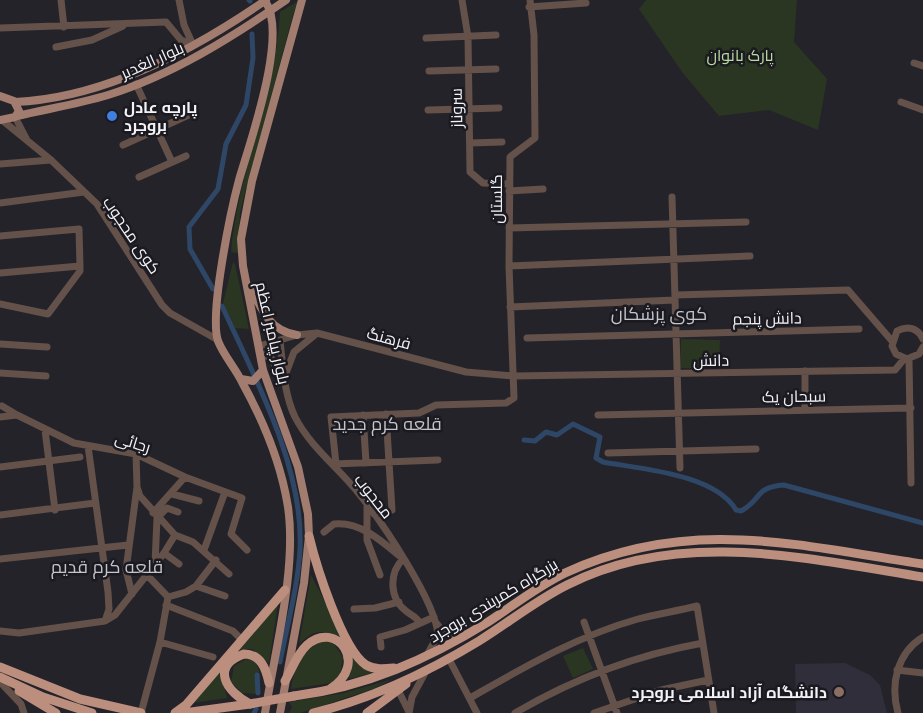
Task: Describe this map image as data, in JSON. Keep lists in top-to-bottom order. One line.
{"streets":{"highway":["بزرگراه کمربندی بروجرد"],"main road":["بلوار الغدیر","بلوار پیامبر اعظم"],"street":["سروناز","گلستان","کوی محجوب","دانش پنجم","فرهنگ","دانش","سبحان یک","رجائی","محجوب"]},"crossings":[["بلوار الغدیر","کوی محجوب"],["سروناز","گلستان"],["گلستان","فرهنگ"],["گلستان","دانش"],["بلوار پیامبر اعظم","فرهنگ"],["فرهنگ","دانش"]],"districts":["کوی پزشکان","قلعه کرم جدید","قلعه کرم قدیم"],"parks":["پارک بانوان"],"places":["پارچه عادل بروجرد","دانشگاه آزاد اسلامی بروجرد"]}
